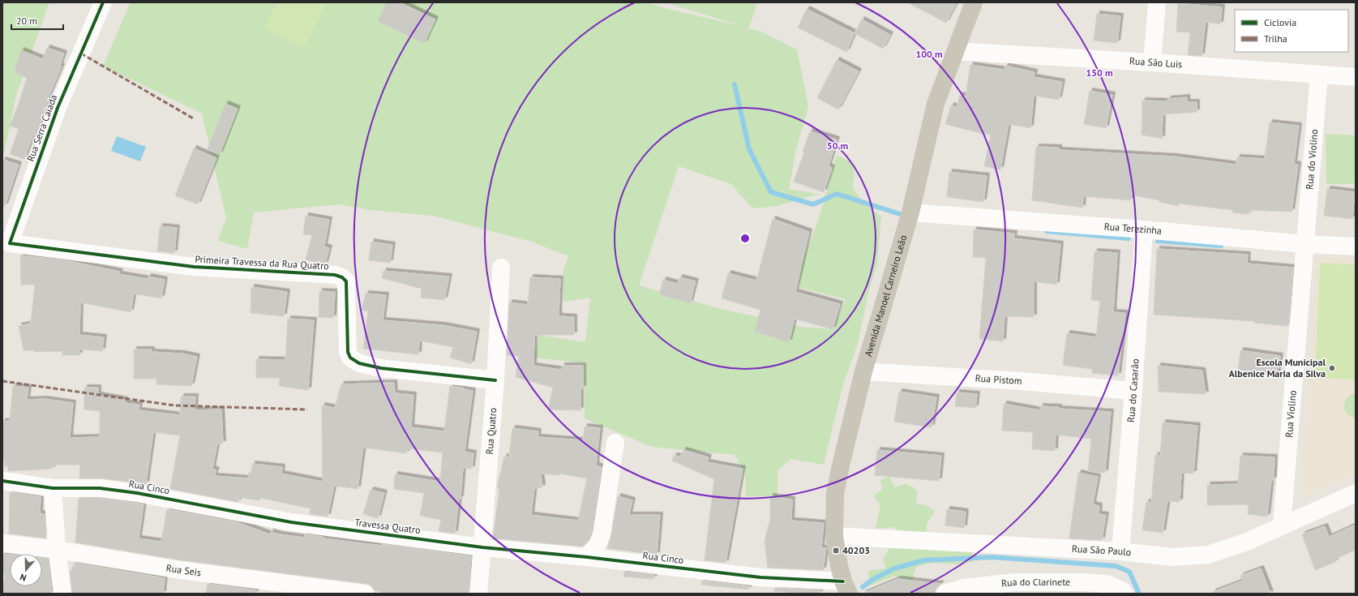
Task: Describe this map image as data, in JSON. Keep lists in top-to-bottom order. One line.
{"streets":{"main road":["Avenida Manoel Carneiro Leão"],"street":["Rua São Luis","Rua Serra Caiada","Rua do Violino","Rua Terezinha","Primeira Travessa da Rua Quatro","Rua Pistom","Rua do Casarão","Rua Violino","Rua Quatro","Rua Cinco","Travessa Quatro","Rua São Paulo","Rua Seis","Rua do Clarinete"]},"crossings":[["Rua São Luis","Rua do Violino"],["Rua São Luis","Avenida Manoel Carneiro Leão"],["Rua Serra Caiada","Primeira Travessa da Rua Quatro"],["Rua do Violino","Rua Terezinha"],["Rua do Violino","Rua Violino"],["Rua Terezinha","Avenida Manoel Carneiro Leão"],["Rua Terezinha","Rua do Casarão"],["Rua Terezinha","Rua Violino"],["Primeira Travessa da Rua Quatro","Rua Quatro"],["Avenida Manoel Carneiro Leão","Rua Pistom"],["Avenida Manoel Carneiro Leão","Rua Cinco"],["Avenida Manoel Carneiro Leão","Rua São Paulo"],["Rua Pistom","Rua do Casarão"],["Rua do Casarão","Rua São Paulo"],["Rua Violino","Rua São Paulo"],["Rua Quatro","Rua Cinco"],["Rua Quatro","Travessa Quatro"],["Rua Cinco","Travessa Quatro"]],"places":{"other":["Escola Municipal Albenice Maria da Silva"],"transit":["40203"]},"legend":["Ciclovia","Trilha"],"scale_bar":"20 m","north":"bottom","rings":["100 m","150 m","50 m"]}
